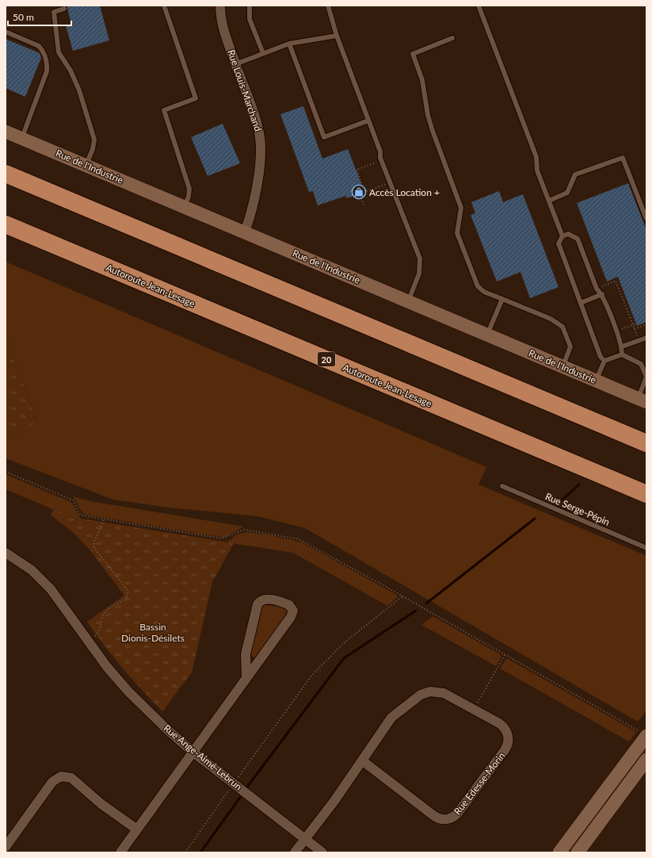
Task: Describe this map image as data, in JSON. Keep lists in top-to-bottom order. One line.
{"streets":{"highway":["Autoroute Jean-Lesage","20"],"street":["Rue Louis-Marchand","Rue de l'Industrie","Rue Ange-Aimé-Lebrun","Rue Edesse-Morin"],"lane":["Rue Serge-Pépin"]},"crossings":[["Rue Louis-Marchand","Rue de l'Industrie"],["Rue Ange-Aimé-Lebrun","Rue Edesse-Morin"]],"parks":["Bassin Dionis-Désilets"],"places":{"shop":["Accès Location +"]},"scale_bar":"50 m"}
